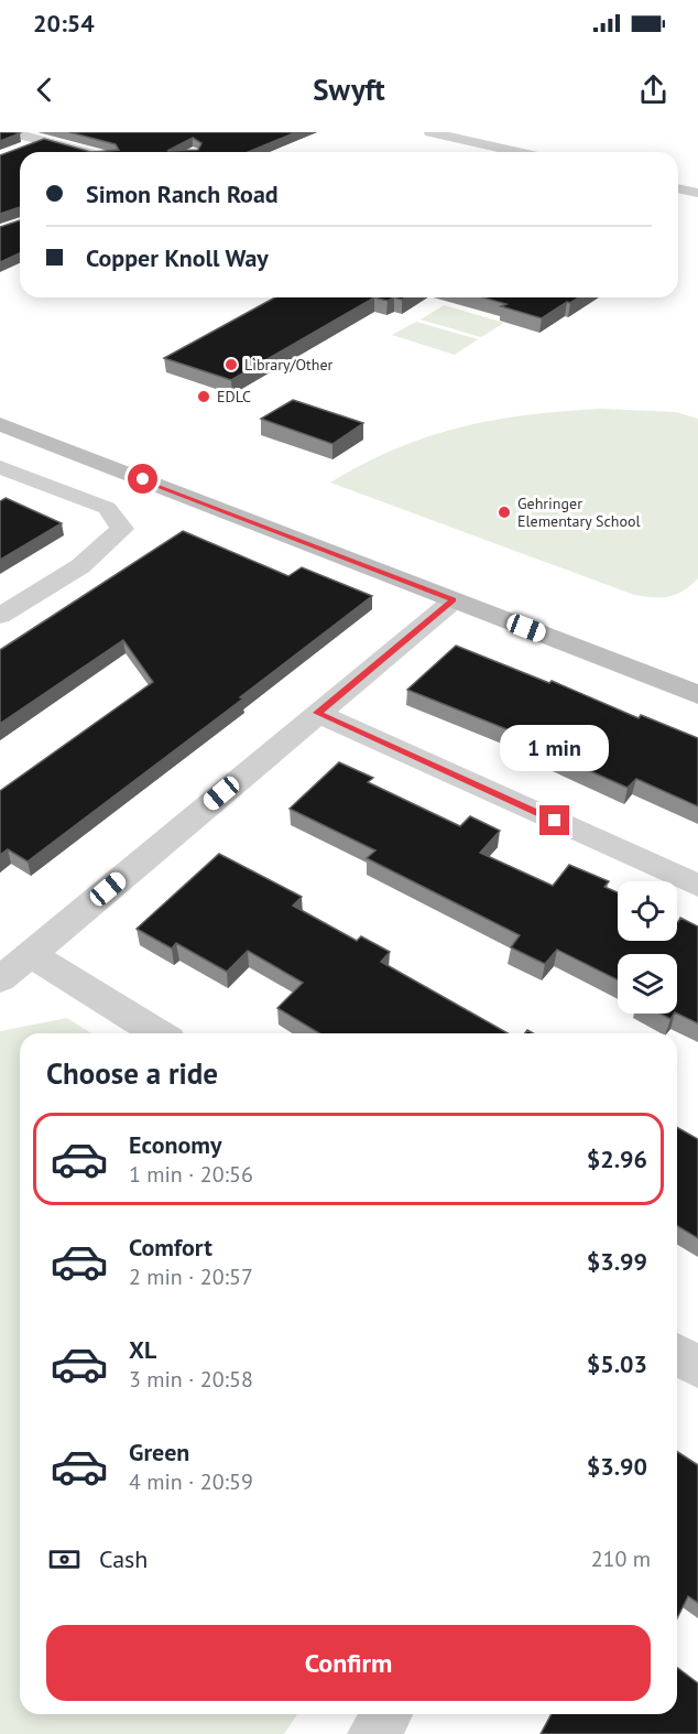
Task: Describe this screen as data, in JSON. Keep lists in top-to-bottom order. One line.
{"places":["Library/Other","EDLC","Gehringer Elementary School"],"page":{"status":"20:54","header":"Swyft","banner":["Simon Ranch Road","Copper Knoll Way"],"bubble":"1 min","heading":"Choose a ride","list":[{"name":"Economy","note":"1 min · 20:56","value":"$2.96"},{"name":"Comfort","note":"2 min · 20:57","value":"$3.99"},{"name":"XL","note":"3 min · 20:58","value":"$5.03"},{"name":"Green","note":"4 min · 20:59","value":"$3.90"}],"pay":["Cash","210 m"],"buttons":"Confirm"}}
